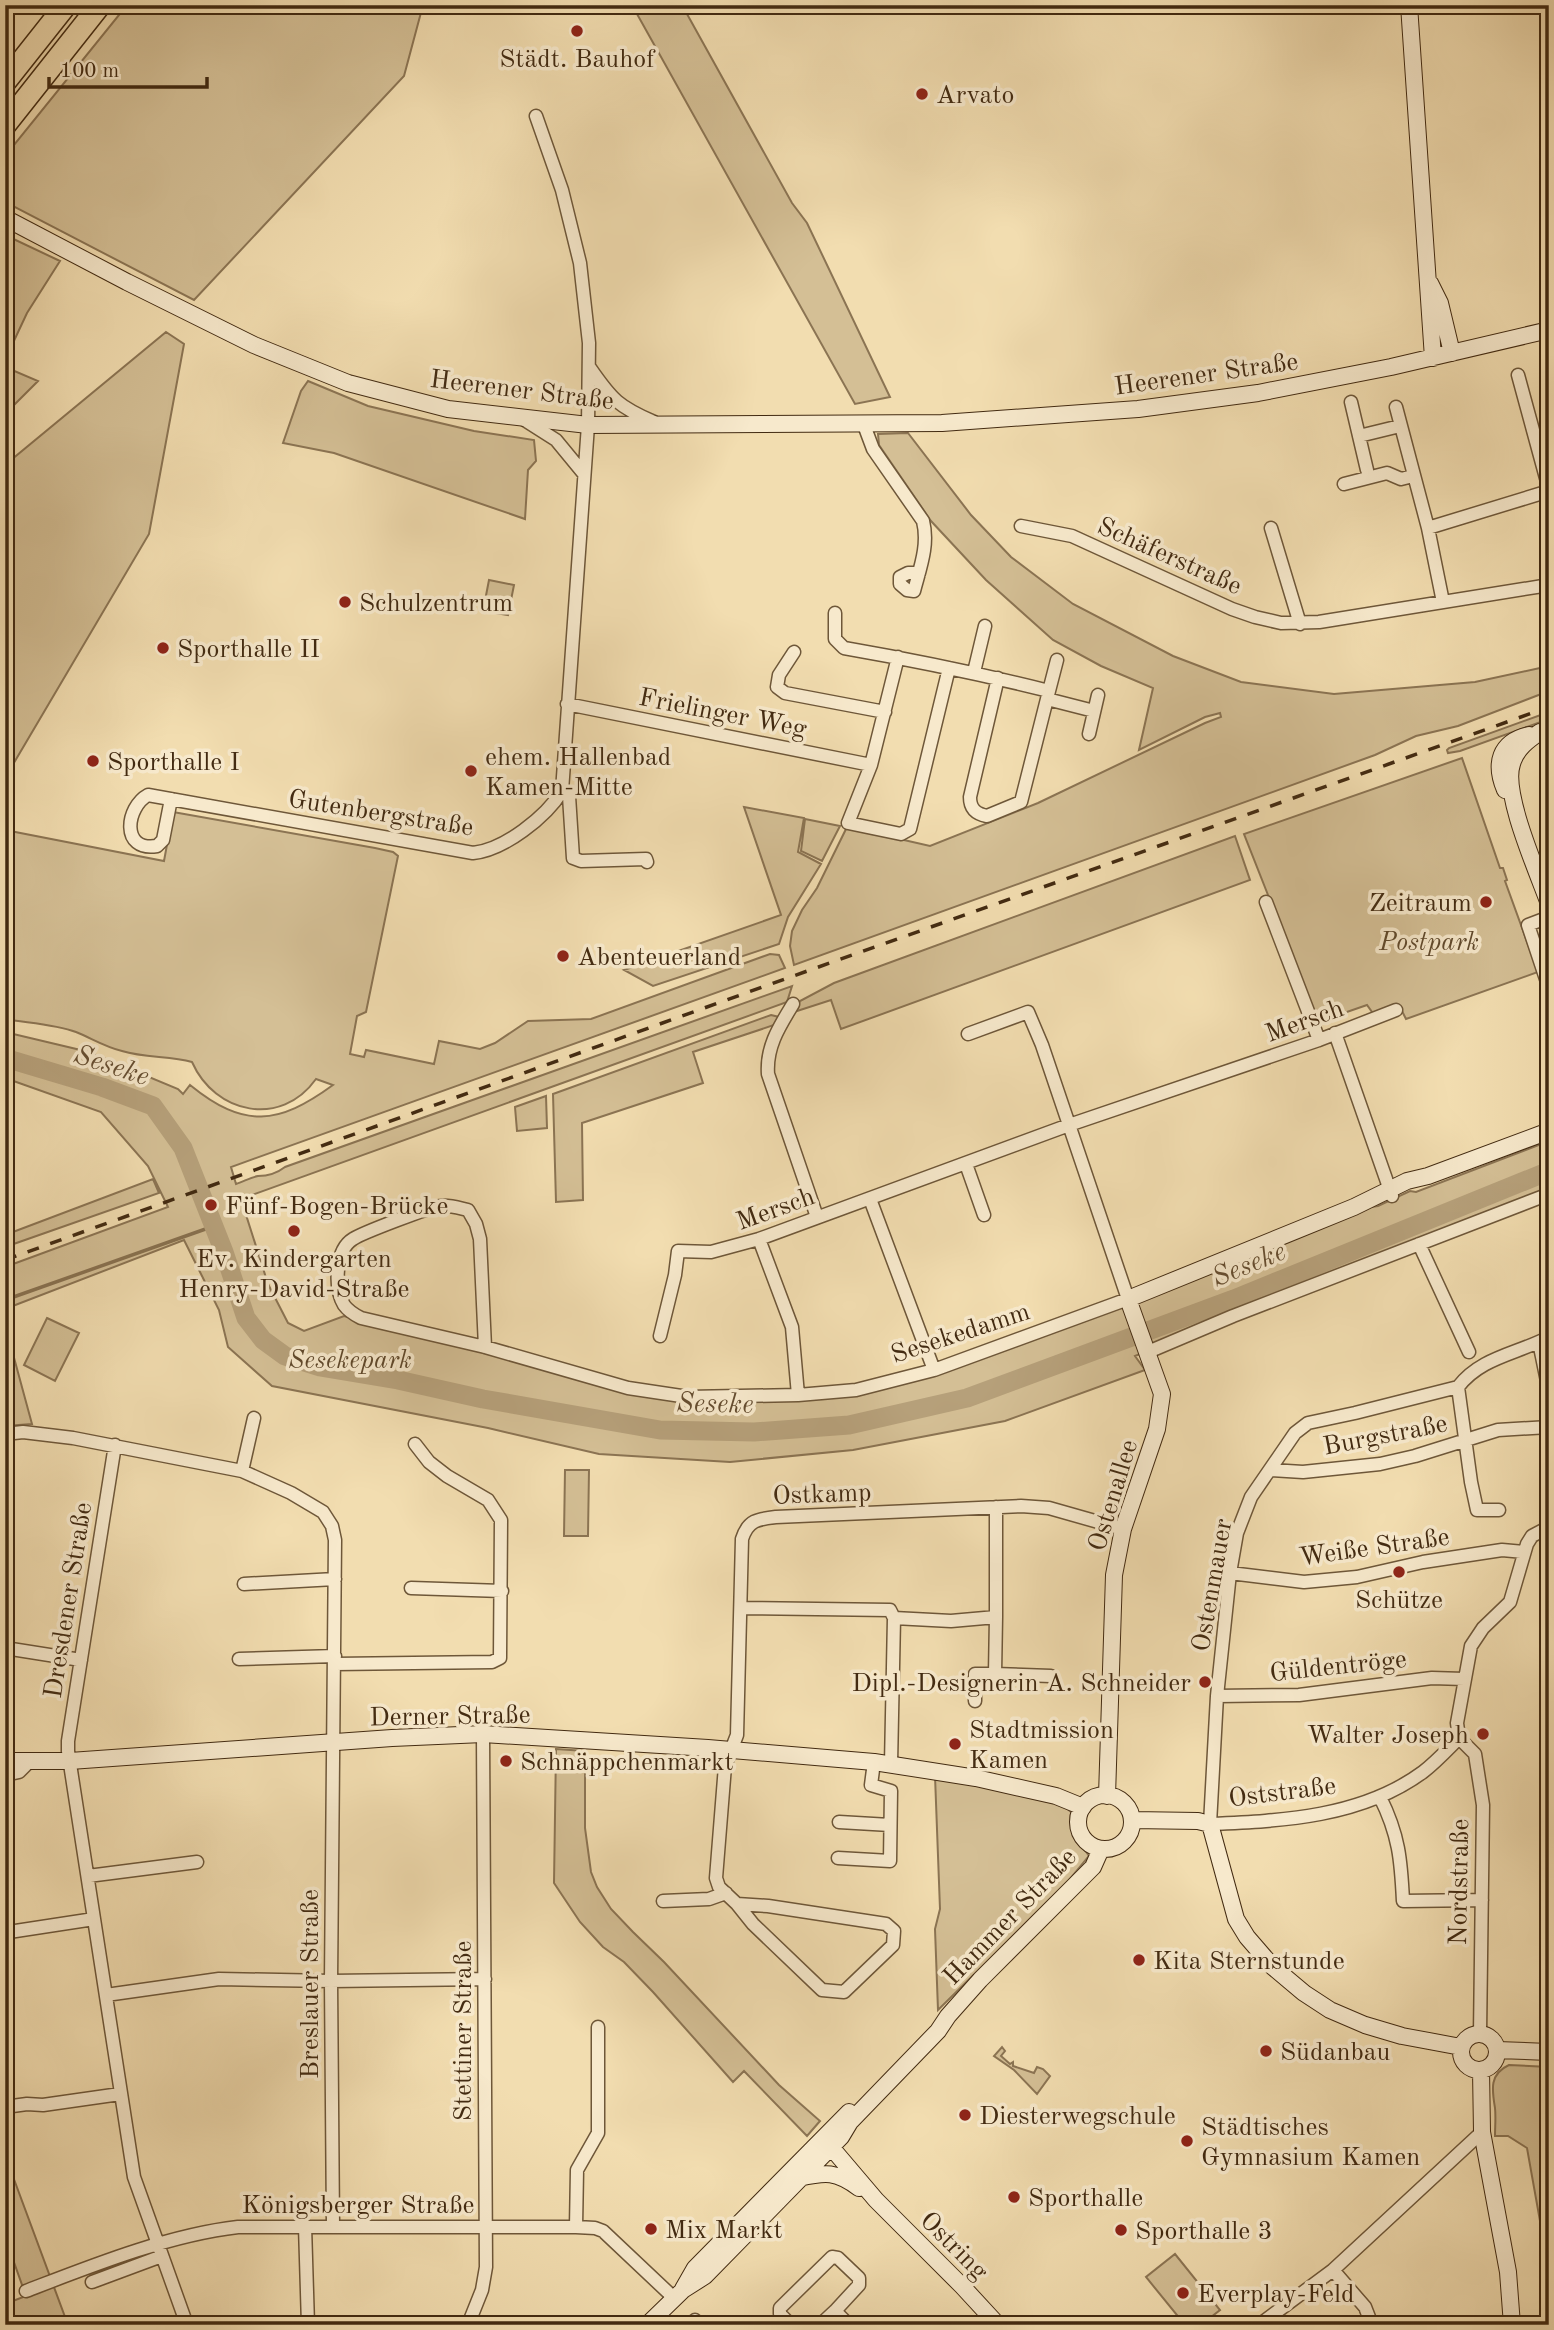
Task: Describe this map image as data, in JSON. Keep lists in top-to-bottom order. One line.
{"streets":{"street":["Heerener Straße","Schäferstraße","Frielinger Weg","Gutenbergstraße","Mersch","Sesekedamm","Burgstraße","Ostkamp","Ostenallee","Weiße Straße","Ostenmauer","Dresdener Straße","Güldentröge","Derner Straße","Oststraße","Nordstraße","Hammer Straße","Breslauer Straße","Stettiner Straße","Königsberger Straße","Ostring"]},"crossings":[["Sesekedamm","Ostenallee"],["Burgstraße","Ostenmauer"],["Ostkamp","Ostenallee"],["Ostkamp","Derner Straße"],["Ostenallee","Derner Straße"],["Ostenallee","Oststraße"],["Ostenallee","Hammer Straße"],["Weiße Straße","Ostenmauer"],["Ostenmauer","Güldentröge"],["Ostenmauer","Oststraße"],["Dresdener Straße","Derner Straße"],["Dresdener Straße","Breslauer Straße"],["Dresdener Straße","Königsberger Straße"],["Derner Straße","Oststraße"],["Derner Straße","Hammer Straße"],["Derner Straße","Breslauer Straße"],["Derner Straße","Stettiner Straße"],["Oststraße","Nordstraße"],["Oststraße","Hammer Straße"],["Hammer Straße","Königsberger Straße"],["Hammer Straße","Ostring"],["Breslauer Straße","Königsberger Straße"],["Stettiner Straße","Königsberger Straße"]],"water":["Seseke"],"parks":["Postpark","Sesekepark"],"places":["Städt. Bauhof","Arvato","Schulzentrum","Sporthalle II","Sporthalle I","ehem. Hallenbad Kamen-Mitte","Zeitraum","Abenteuerland","Fünf-Bogen-Brücke","Ev. Kindergarten Henry-David-Straße","Schütze","Dipl.-Designerin A. Schneider","Walter Joseph","Stadtmission Kamen","Schnäppchenmarkt","Kita Sternstunde","Südanbau","Diesterwegschule","Städtisches Gymnasium Kamen","Sporthalle","Mix Markt","Sporthalle 3","Everplay-Feld"],"scale_bar":"100 m"}
